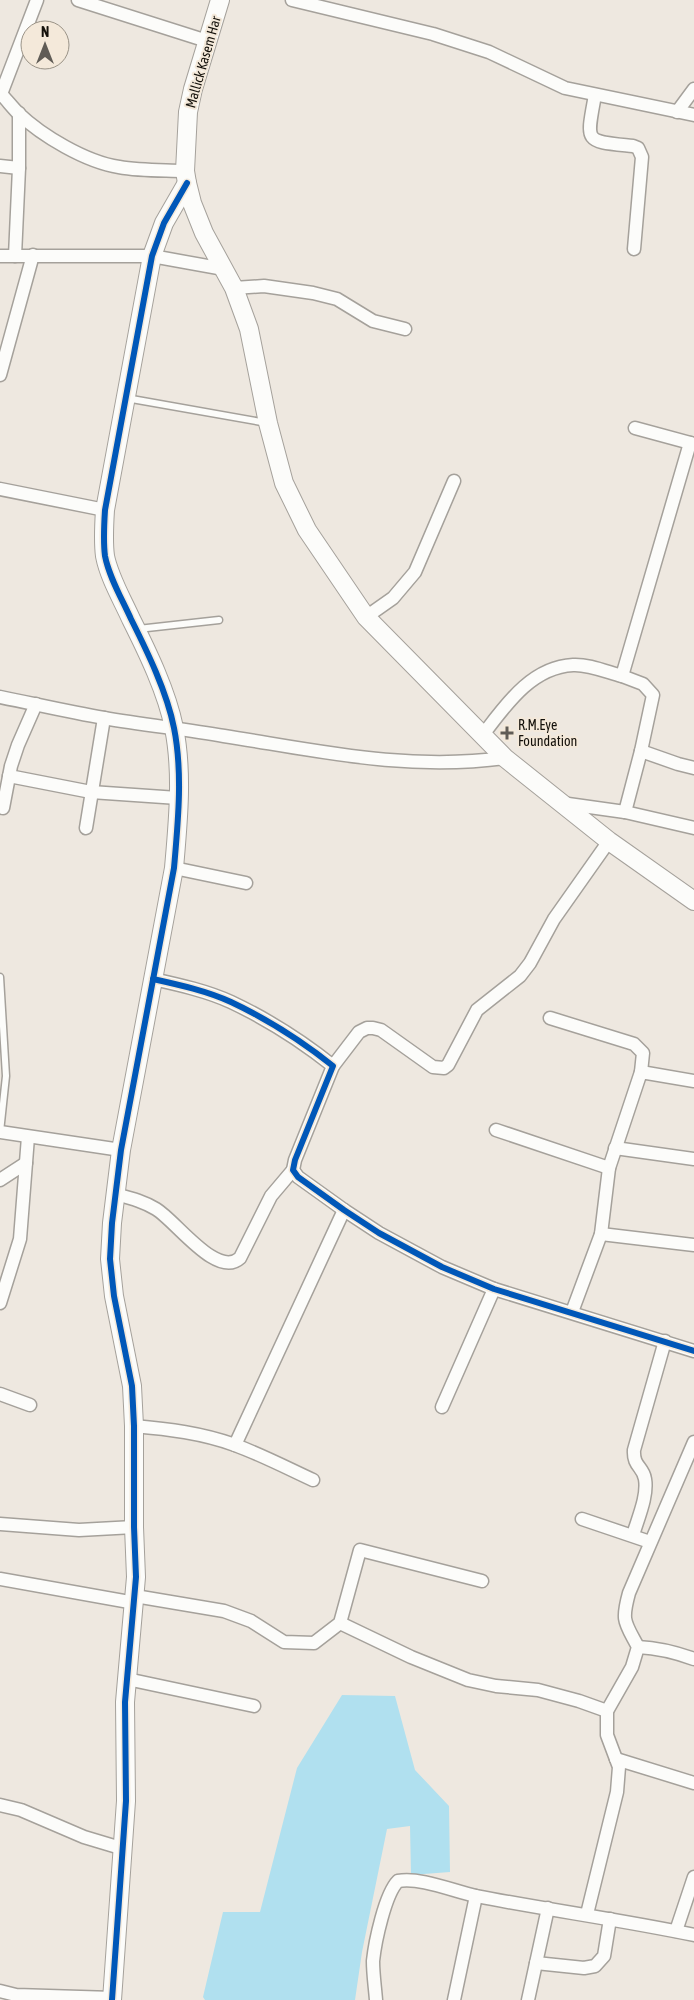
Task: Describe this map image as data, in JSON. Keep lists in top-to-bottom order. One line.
{"streets":{"street":["Mallick Kasem Har"]},"places":{"health":["R.M.Eye Foundation"]},"north":"top"}
